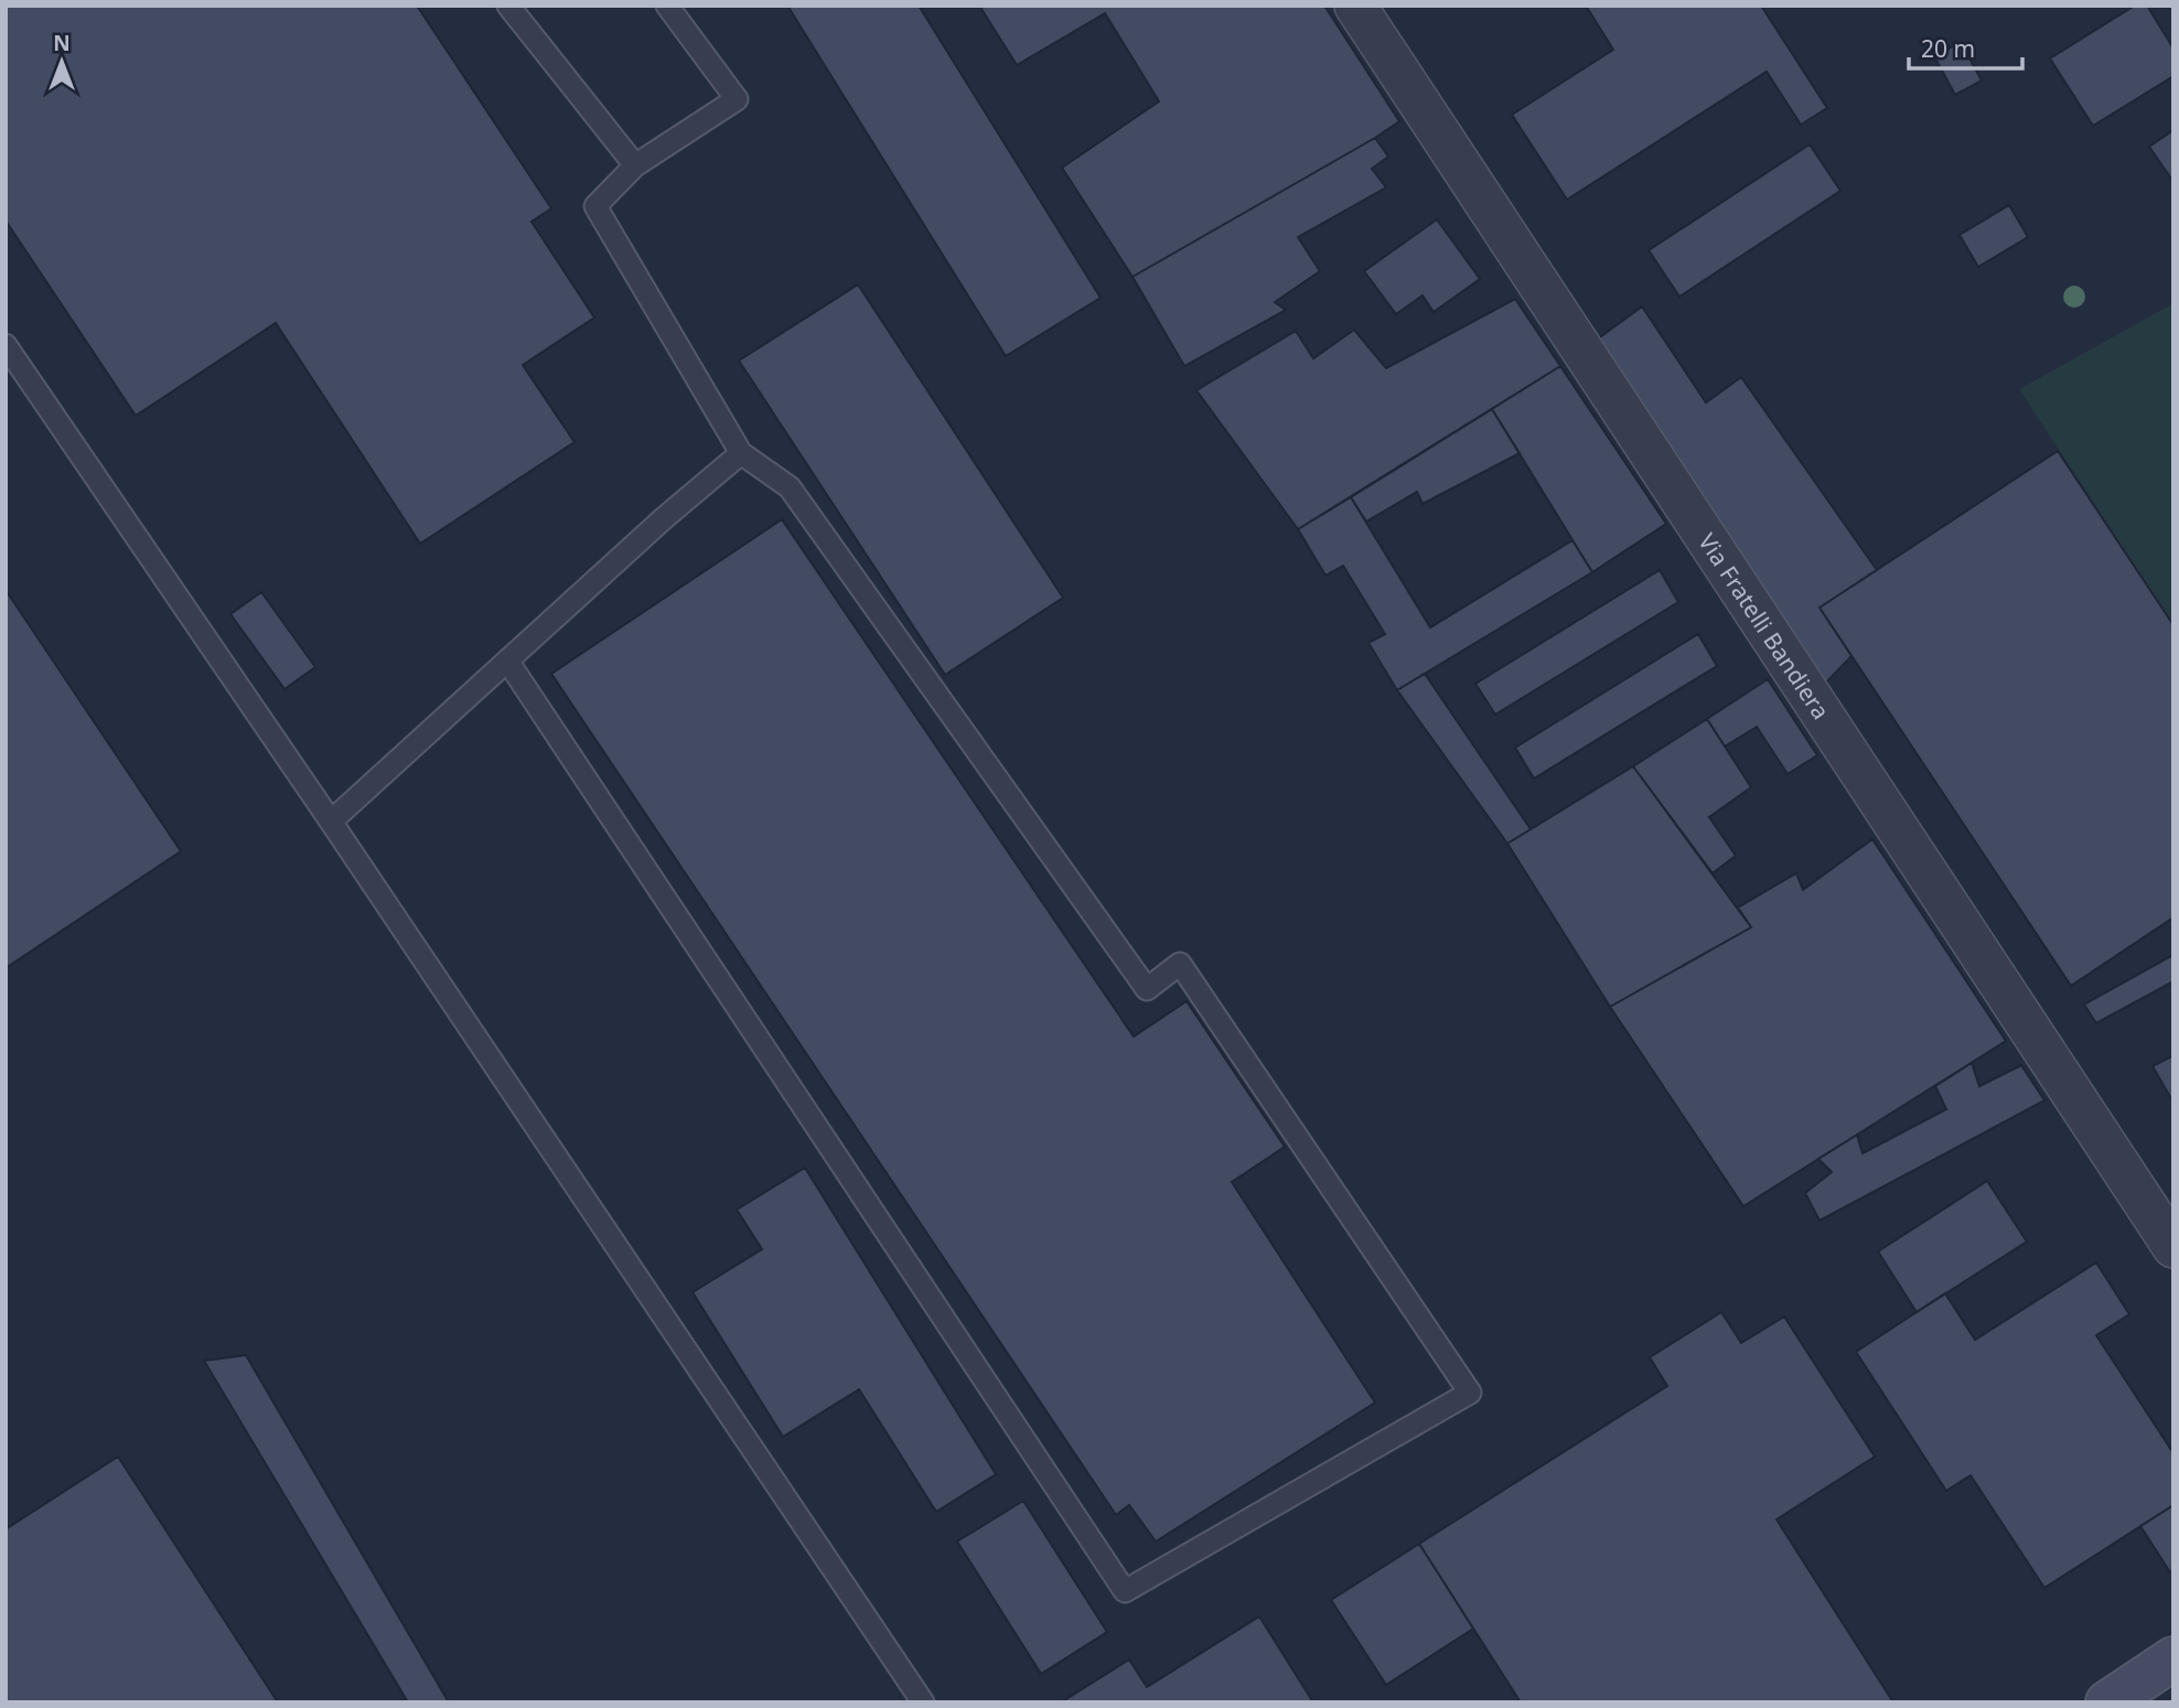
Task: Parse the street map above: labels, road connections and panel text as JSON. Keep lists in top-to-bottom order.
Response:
{
  "streets": {
    "street": ["Via Fratelli Bandiera"]
  },
  "scale_bar": "20 m",
  "north": "top"
}
